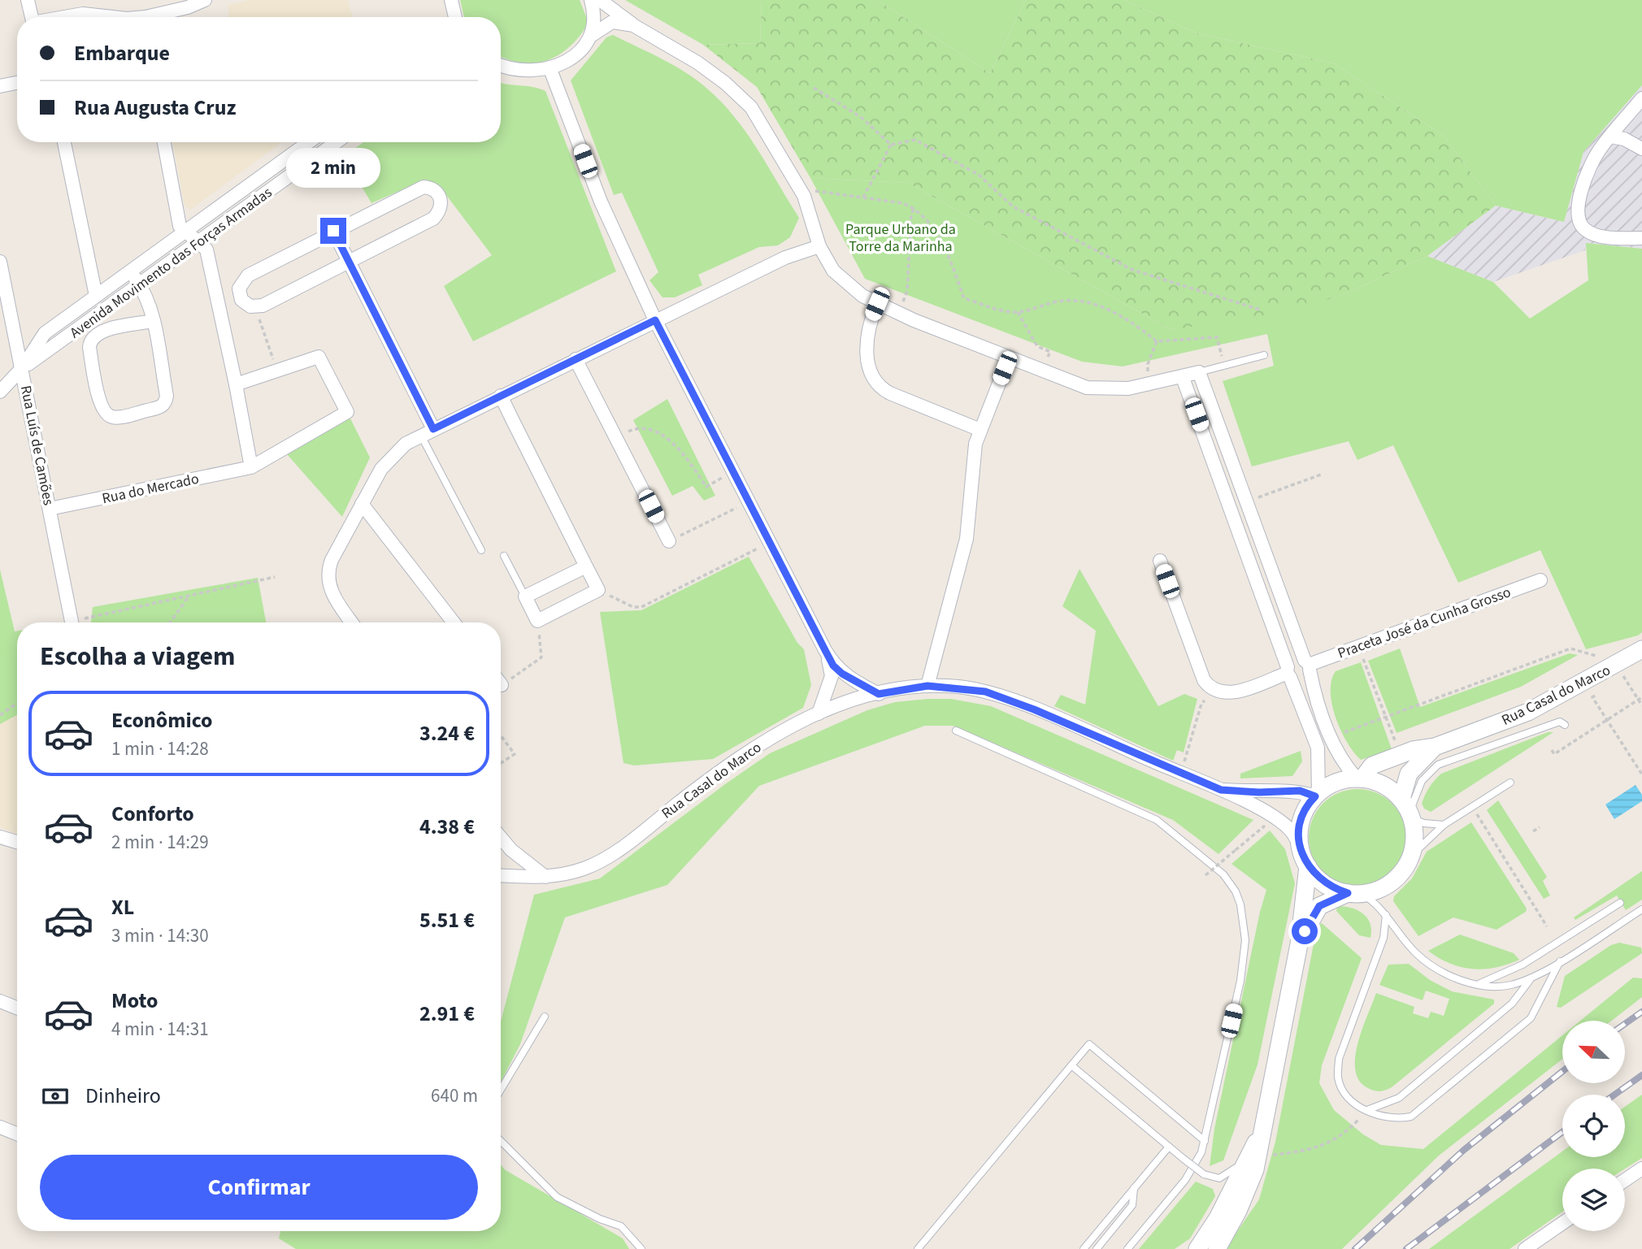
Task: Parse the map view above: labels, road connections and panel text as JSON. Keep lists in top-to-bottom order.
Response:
{
  "streets": {
    "main road": ["Rua Casal do Marco"],
    "street": [
      "Avenida Movimento das Forças Armadas",
      "Rua Luís de Camões",
      "Rua do Mercado",
      "Praceta José da Cunha Grosso"
    ]
  },
  "crossings": [
    ["Avenida Movimento das Forças Armadas", "Rua Luís de Camões"],
    ["Rua Luís de Camões", "Rua do Mercado"]
  ],
  "parks": ["Parque Urbano da Torre da Marinha"],
  "north": "top left",
  "page": {
    "banner": ["Embarque", "Rua Augusta Cruz"],
    "bubble": "2 min",
    "heading": "Escolha a viagem",
    "list": [
      {
        "name": "Econômico",
        "note": "1 min · 14:28",
        "value": "3.24 €"
      },
      {
        "name": "Conforto",
        "note": "2 min · 14:29",
        "value": "4.38 €"
      },
      {
        "name": "XL",
        "note": "3 min · 14:30",
        "value": "5.51 €"
      },
      {
        "name": "Moto",
        "note": "4 min · 14:31",
        "value": "2.91 €"
      }
    ],
    "pay": ["Dinheiro", "640 m"],
    "buttons": "Confirmar"
  }
}
